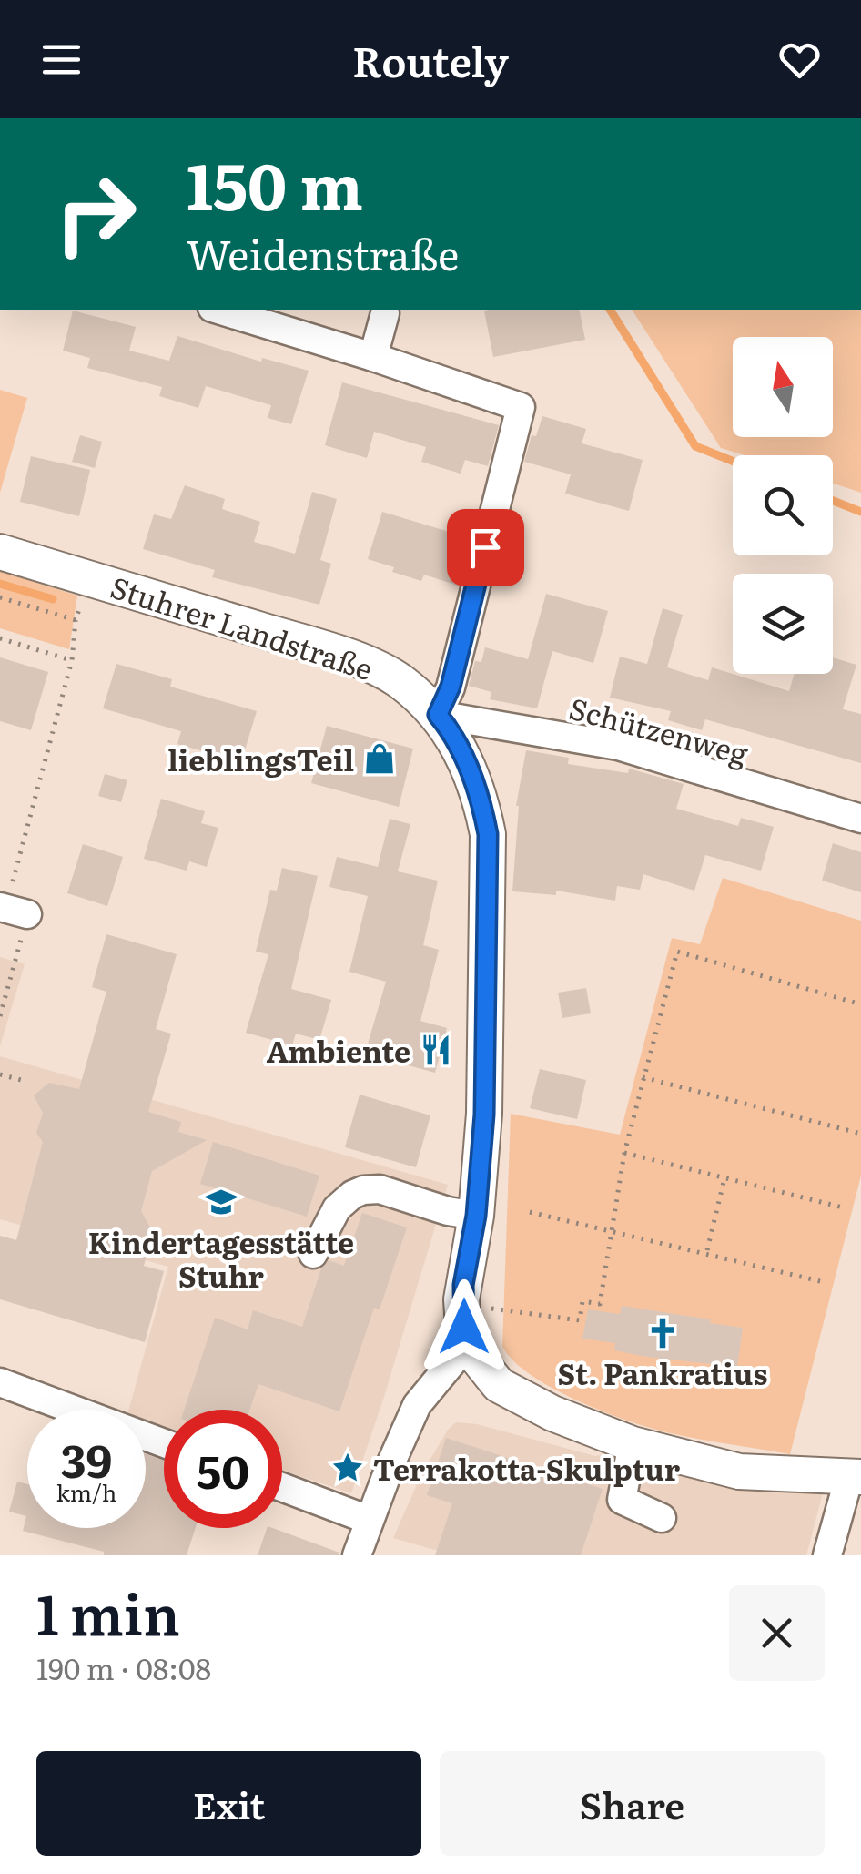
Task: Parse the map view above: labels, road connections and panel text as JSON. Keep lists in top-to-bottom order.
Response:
{
  "streets": {
    "main road": ["Stuhrer Landstraße"],
    "street": ["Schützenweg"]
  },
  "crossings": [
    ["Stuhrer Landstraße", "Schützenweg"]
  ],
  "places": {
    "shop": ["lieblingsTeil"],
    "restaurant": ["Ambiente"],
    "school or university": ["Kindertagesstätte Stuhr"],
    "church": ["St. Pankratius"],
    "place": ["Terrakotta-Skulptur"]
  },
  "north": "top",
  "page": {
    "header": "Routely",
    "turn": ["150 m", "Weidenstraße"],
    "speed": "39 km/h",
    "limit": "50",
    "heading": ["1 min", "190 m · 08:08"],
    "buttons": ["Exit", "Share"]
  }
}
